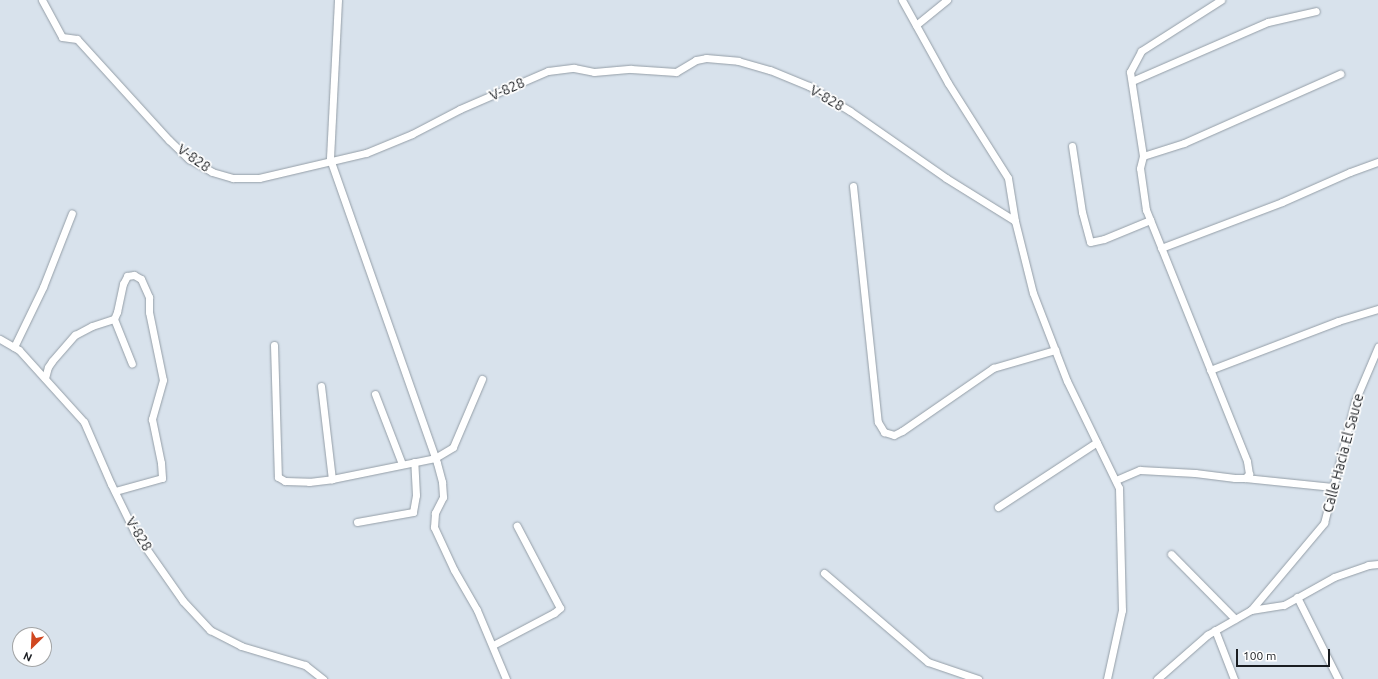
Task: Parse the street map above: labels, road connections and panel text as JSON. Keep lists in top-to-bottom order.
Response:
{
  "streets": {
    "street": ["V-828", "Calle Hacia El Sauce"]
  },
  "scale_bar": "100 m",
  "north": "bottom left"
}
